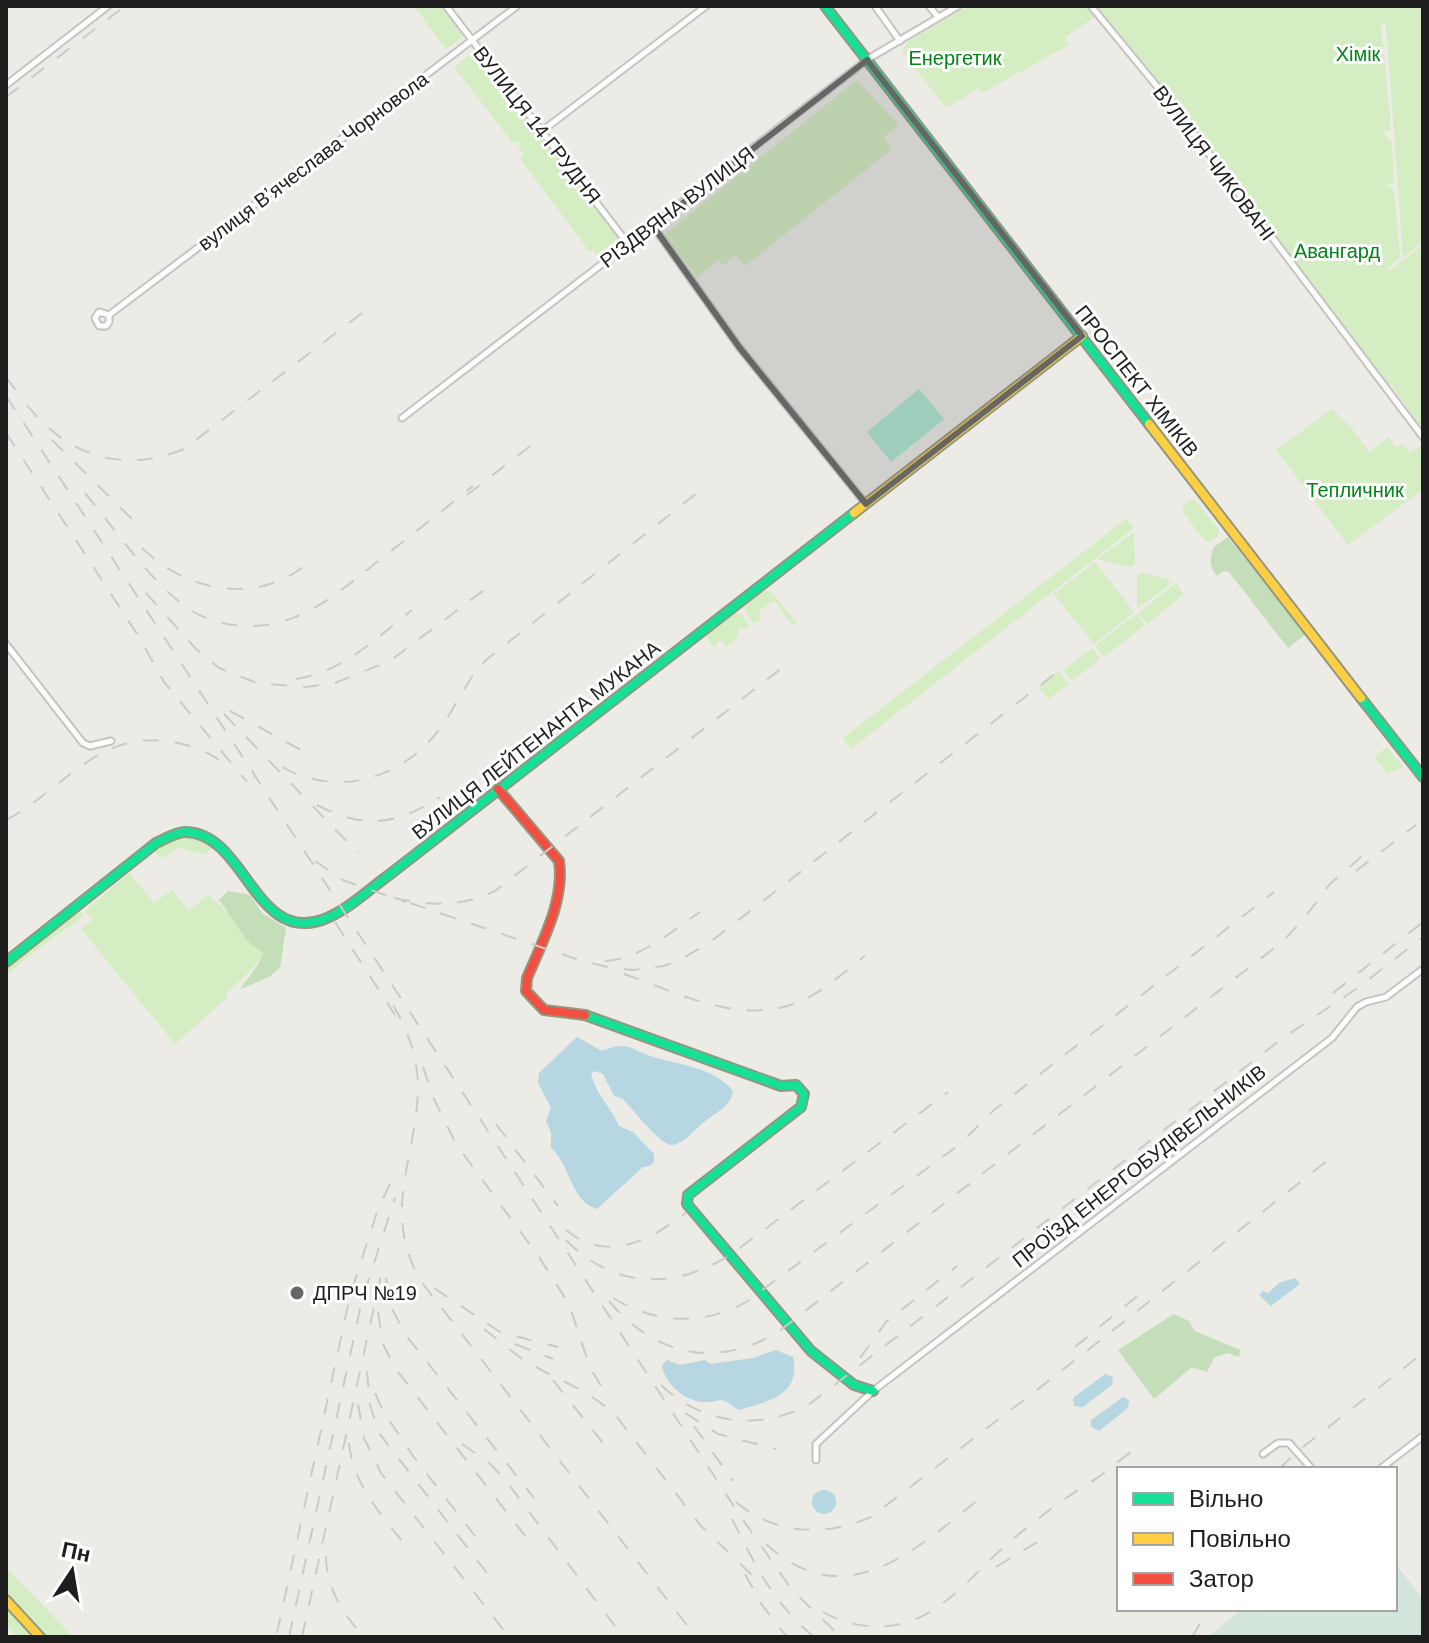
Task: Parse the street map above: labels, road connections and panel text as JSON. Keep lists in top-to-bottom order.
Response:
{
  "streets": {
    "main road": ["ПРОСПЕКТ ХІМІКІВ", "ВУЛИЦЯ ЛЕЙТЕНАНТА МУКАНА"],
    "street": [
      "ВУЛИЦЯ 14 ГРУДНЯ",
      "вулиця Вʼячеслава Чорновола",
      "ВУЛИЦЯ ЧИКОВАНІ",
      "РІЗДВЯНА ВУЛИЦЯ",
      "ПРОЇЗД ЕНЕРГОБУДІВЕЛЬНИКІВ"
    ]
  },
  "crossings": [
    ["ВУЛИЦЯ 14 ГРУДНЯ", "вулиця Вʼячеслава Чорновола"],
    ["ВУЛИЦЯ 14 ГРУДНЯ", "РІЗДВЯНА ВУЛИЦЯ"],
    ["РІЗДВЯНА ВУЛИЦЯ", "ПРОСПЕКТ ХІМІКІВ"],
    ["ПРОСПЕКТ ХІМІКІВ", "ВУЛИЦЯ ЛЕЙТЕНАНТА МУКАНА"]
  ],
  "parks": [
    "Хімік",
    "Енергетик",
    "Авангард",
    "Тепличник"
  ],
  "places": ["ДПРЧ №19"],
  "legend": ["Вільно", "Повільно", "Затор"],
  "north": "top"
}
